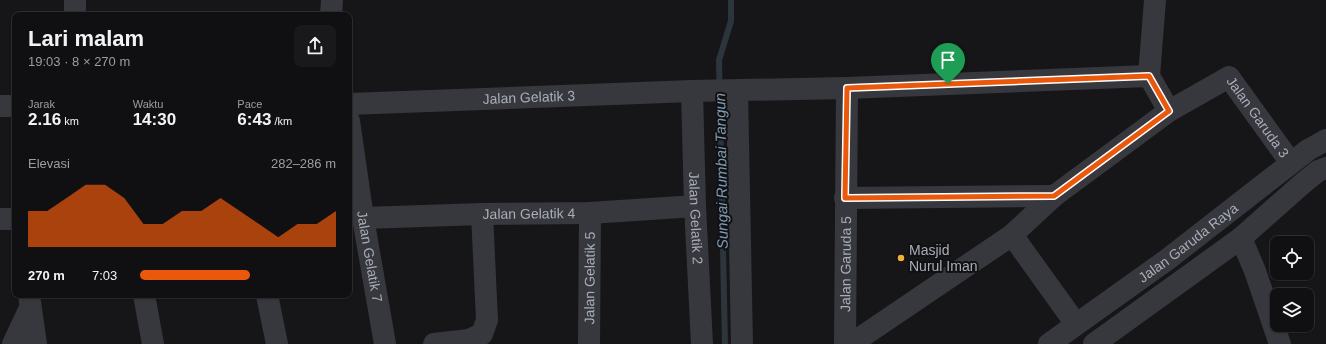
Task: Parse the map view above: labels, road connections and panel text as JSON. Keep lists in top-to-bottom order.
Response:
{
  "streets": {
    "street": [
      "Jalan Gelatik 3",
      "Jalan Garuda 3",
      "Jalan Gelatik 4",
      "Jalan Gelatik 2",
      "Jalan Garuda Raya",
      "Jalan Gelatik 7",
      "Jalan Garuda 5",
      "Jalan Gelatik 5"
    ]
  },
  "crossings": [
    ["Jalan Gelatik 3", "Jalan Gelatik 2"],
    ["Jalan Gelatik 3", "Jalan Garuda 5"],
    ["Jalan Garuda 3", "Jalan Garuda Raya"],
    ["Jalan Gelatik 4", "Jalan Gelatik 2"],
    ["Jalan Gelatik 4", "Jalan Gelatik 7"],
    ["Jalan Gelatik 4", "Jalan Gelatik 5"]
  ],
  "water": ["Sungai Rumbai Tangun"],
  "places": ["Masjid Nurul Iman"],
  "page": {
    "heading": ["Lari malam", "19:03 · 8 × 270 m"],
    "stats": [
      ["Jarak", "2.16 km"],
      ["Waktu", "14:30"],
      ["Pace", "6:43 /km"]
    ],
    "chart": ["Elevasi", "282–286 m"],
    "list": [
      {
        "name": "270 m",
        "note": "7:03"
      }
    ]
  }
}
